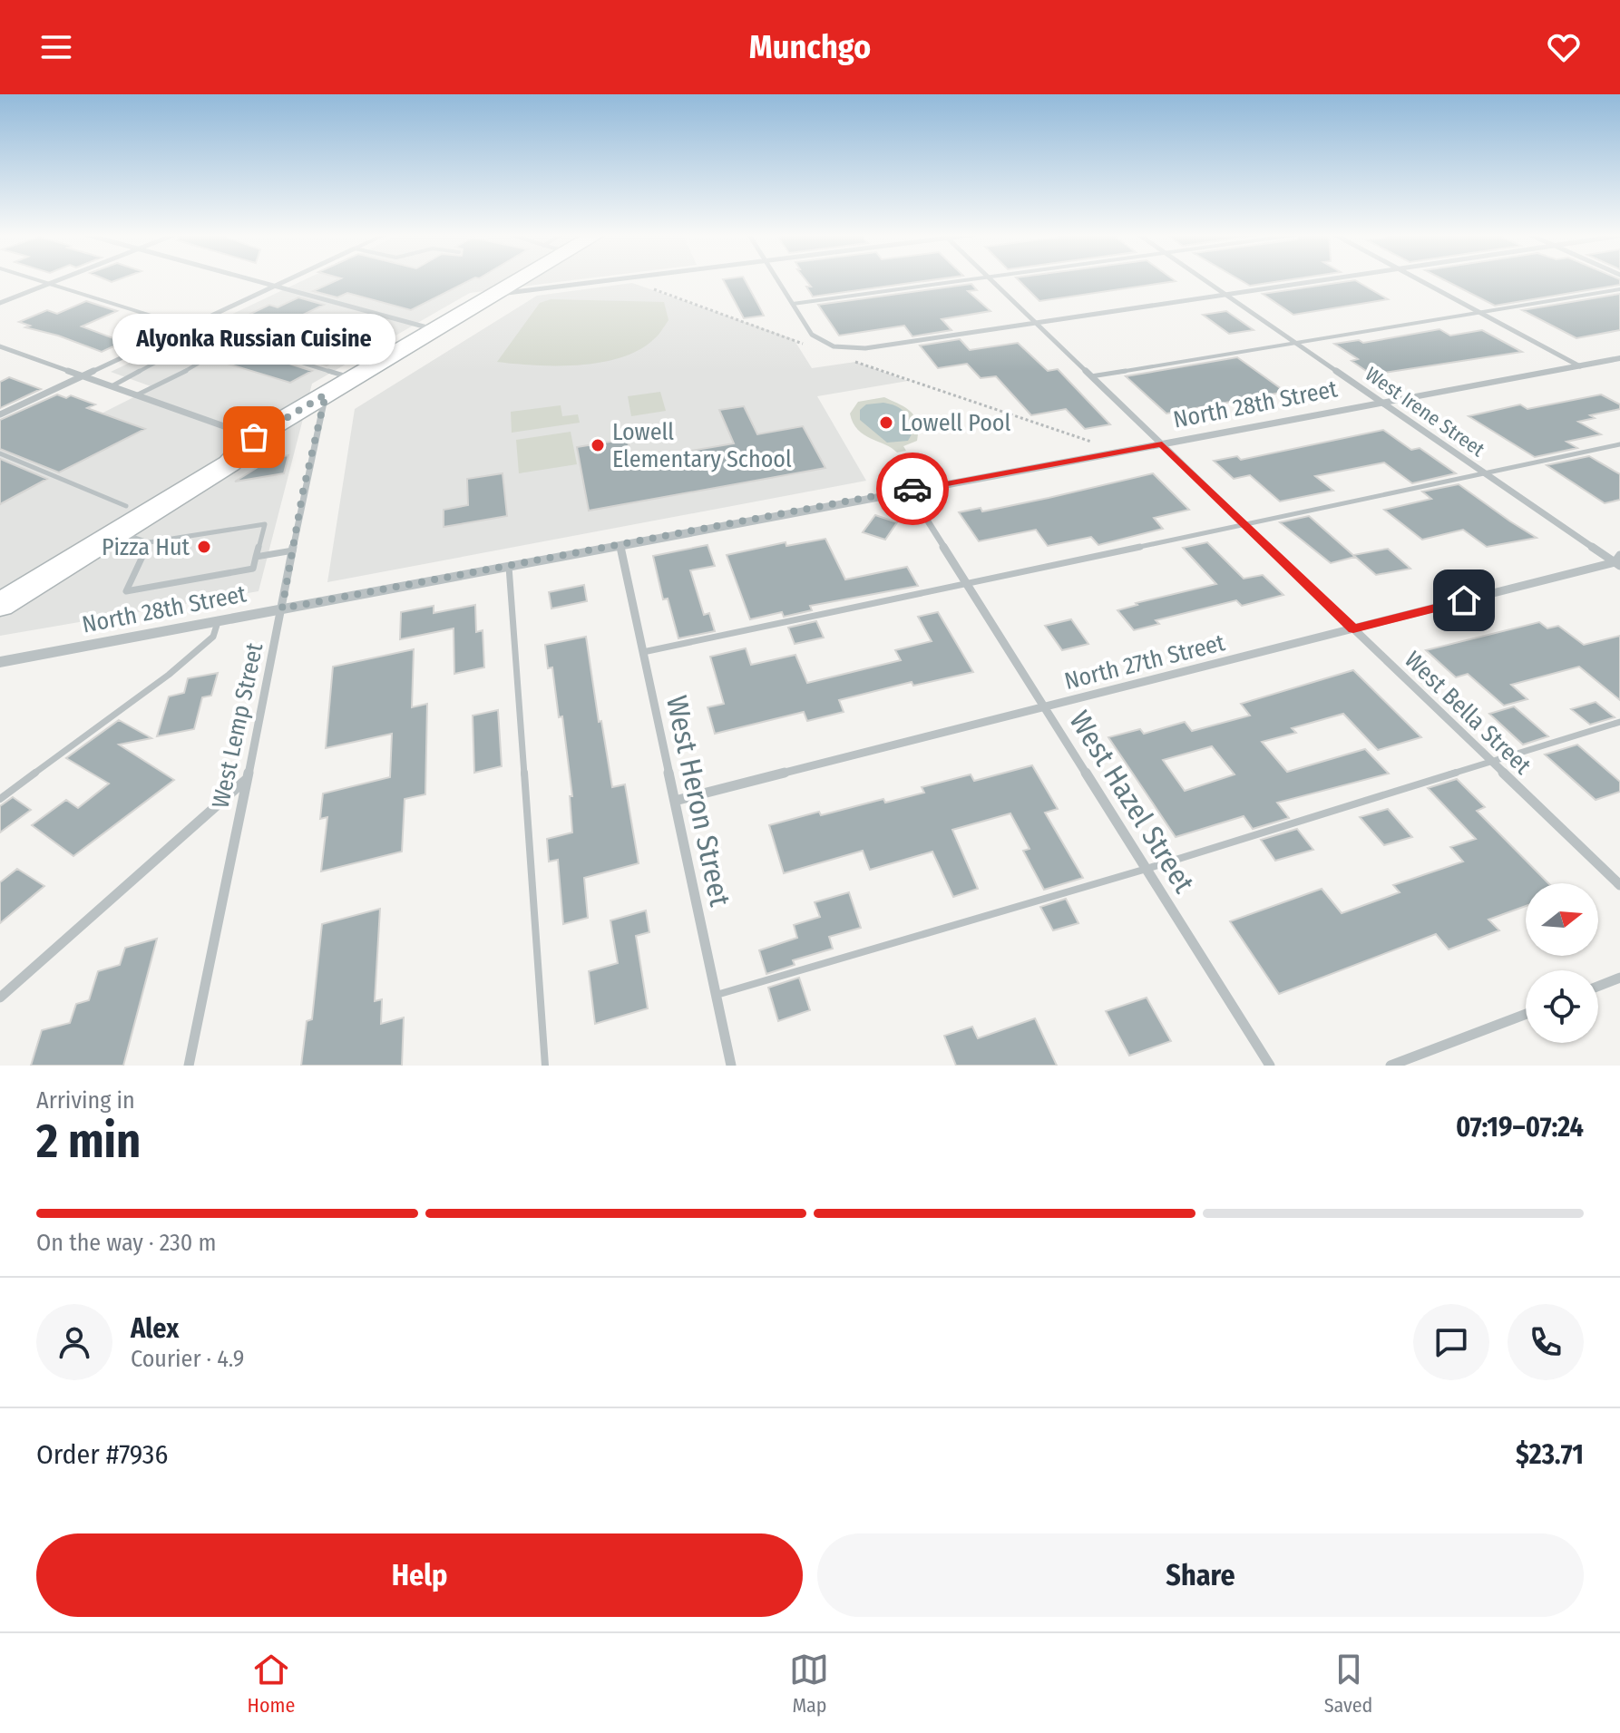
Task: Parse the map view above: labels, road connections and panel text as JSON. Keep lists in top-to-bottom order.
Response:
{
  "streets": {
    "street": [
      "North 28th Street",
      "West Irene Street",
      "North 27th Street",
      "West Bella Street",
      "West Lemp Street",
      "West Heron Street",
      "West Hazel Street"
    ]
  },
  "crossings": [
    ["North 28th Street", "West Irene Street"],
    ["North 28th Street", "West Bella Street"],
    ["North 28th Street", "West Lemp Street"],
    ["North 28th Street", "West Heron Street"],
    ["North 28th Street", "West Hazel Street"],
    ["West Irene Street", "North 27th Street"],
    ["North 27th Street", "West Bella Street"],
    ["North 27th Street", "West Heron Street"],
    ["North 27th Street", "West Hazel Street"]
  ],
  "places": [
    "Lowell Pool",
    "Alyonka Russian Cuisine",
    "Lowell Elementary School",
    "Pizza Hut"
  ],
  "north": "right",
  "page": {
    "header": "Munchgo",
    "bubble": "Alyonka Russian Cuisine",
    "heading": ["2 min", "Arriving in", "07:19–07:24"],
    "panel": [
      "Alex",
      "Courier · 4.9",
      "Order #7936",
      "$23.71"
    ],
    "bar": "On the way · 230 m",
    "buttons": ["Help", "Share"],
    "tabs": ["Home", "Map", "Saved"]
  }
}
